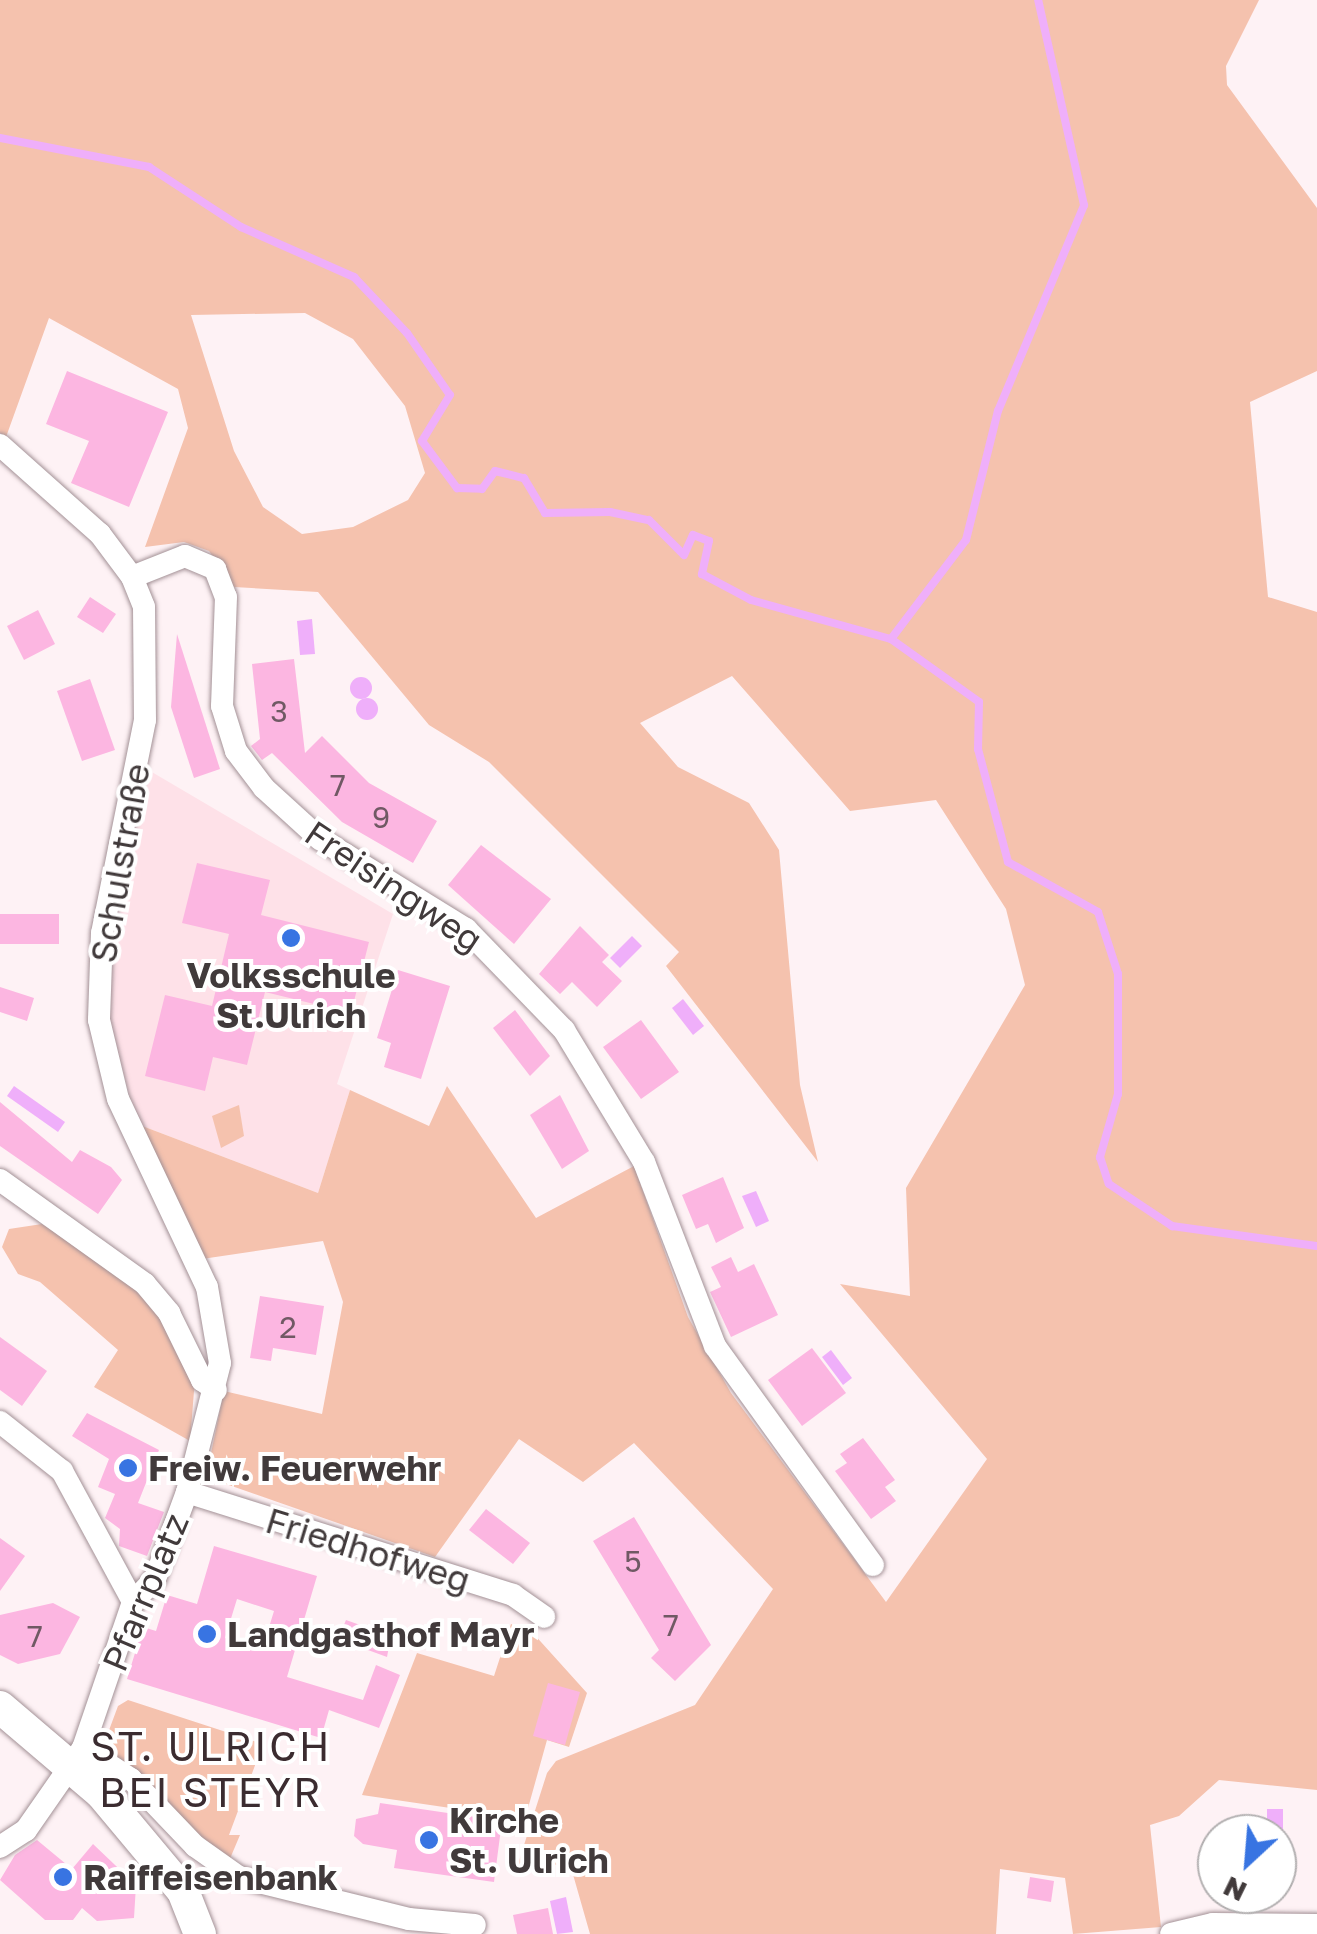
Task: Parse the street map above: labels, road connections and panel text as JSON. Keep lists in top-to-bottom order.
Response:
{
  "streets": {
    "street": [
      "Schulstraße",
      "Freisingweg",
      "Friedhofweg",
      "Pfarrplatz"
    ]
  },
  "crossings": [
    ["Schulstraße", "Freisingweg"],
    ["Schulstraße", "Friedhofweg"],
    ["Schulstraße", "Pfarrplatz"],
    ["Friedhofweg", "Pfarrplatz"]
  ],
  "districts": ["ST. ULRICH BEI STEYR"],
  "places": [
    "Volksschule St.Ulrich",
    "Freiw. Feuerwehr",
    "Landgasthof Mayr",
    "Kirche St. Ulrich",
    "Raiffeisenbank"
  ],
  "house_numbers": [
    "3",
    "7",
    "9",
    "2",
    "5",
    "7",
    "7"
  ],
  "north": "bottom left"
}
